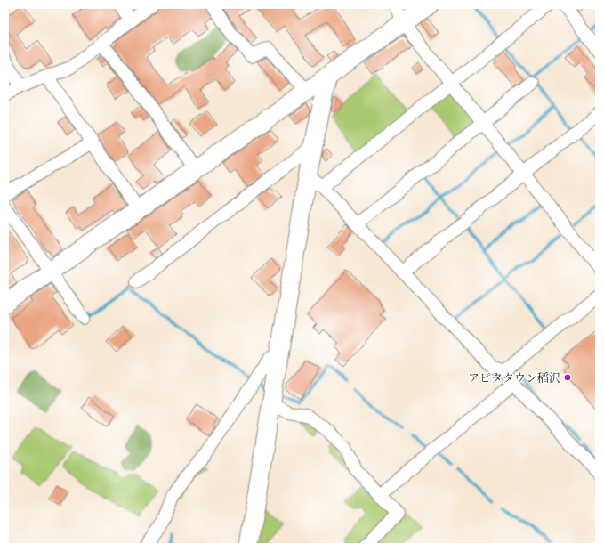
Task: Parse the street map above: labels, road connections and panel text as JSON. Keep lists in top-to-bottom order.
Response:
{
  "places": ["アピタタウン稲沢"]
}
